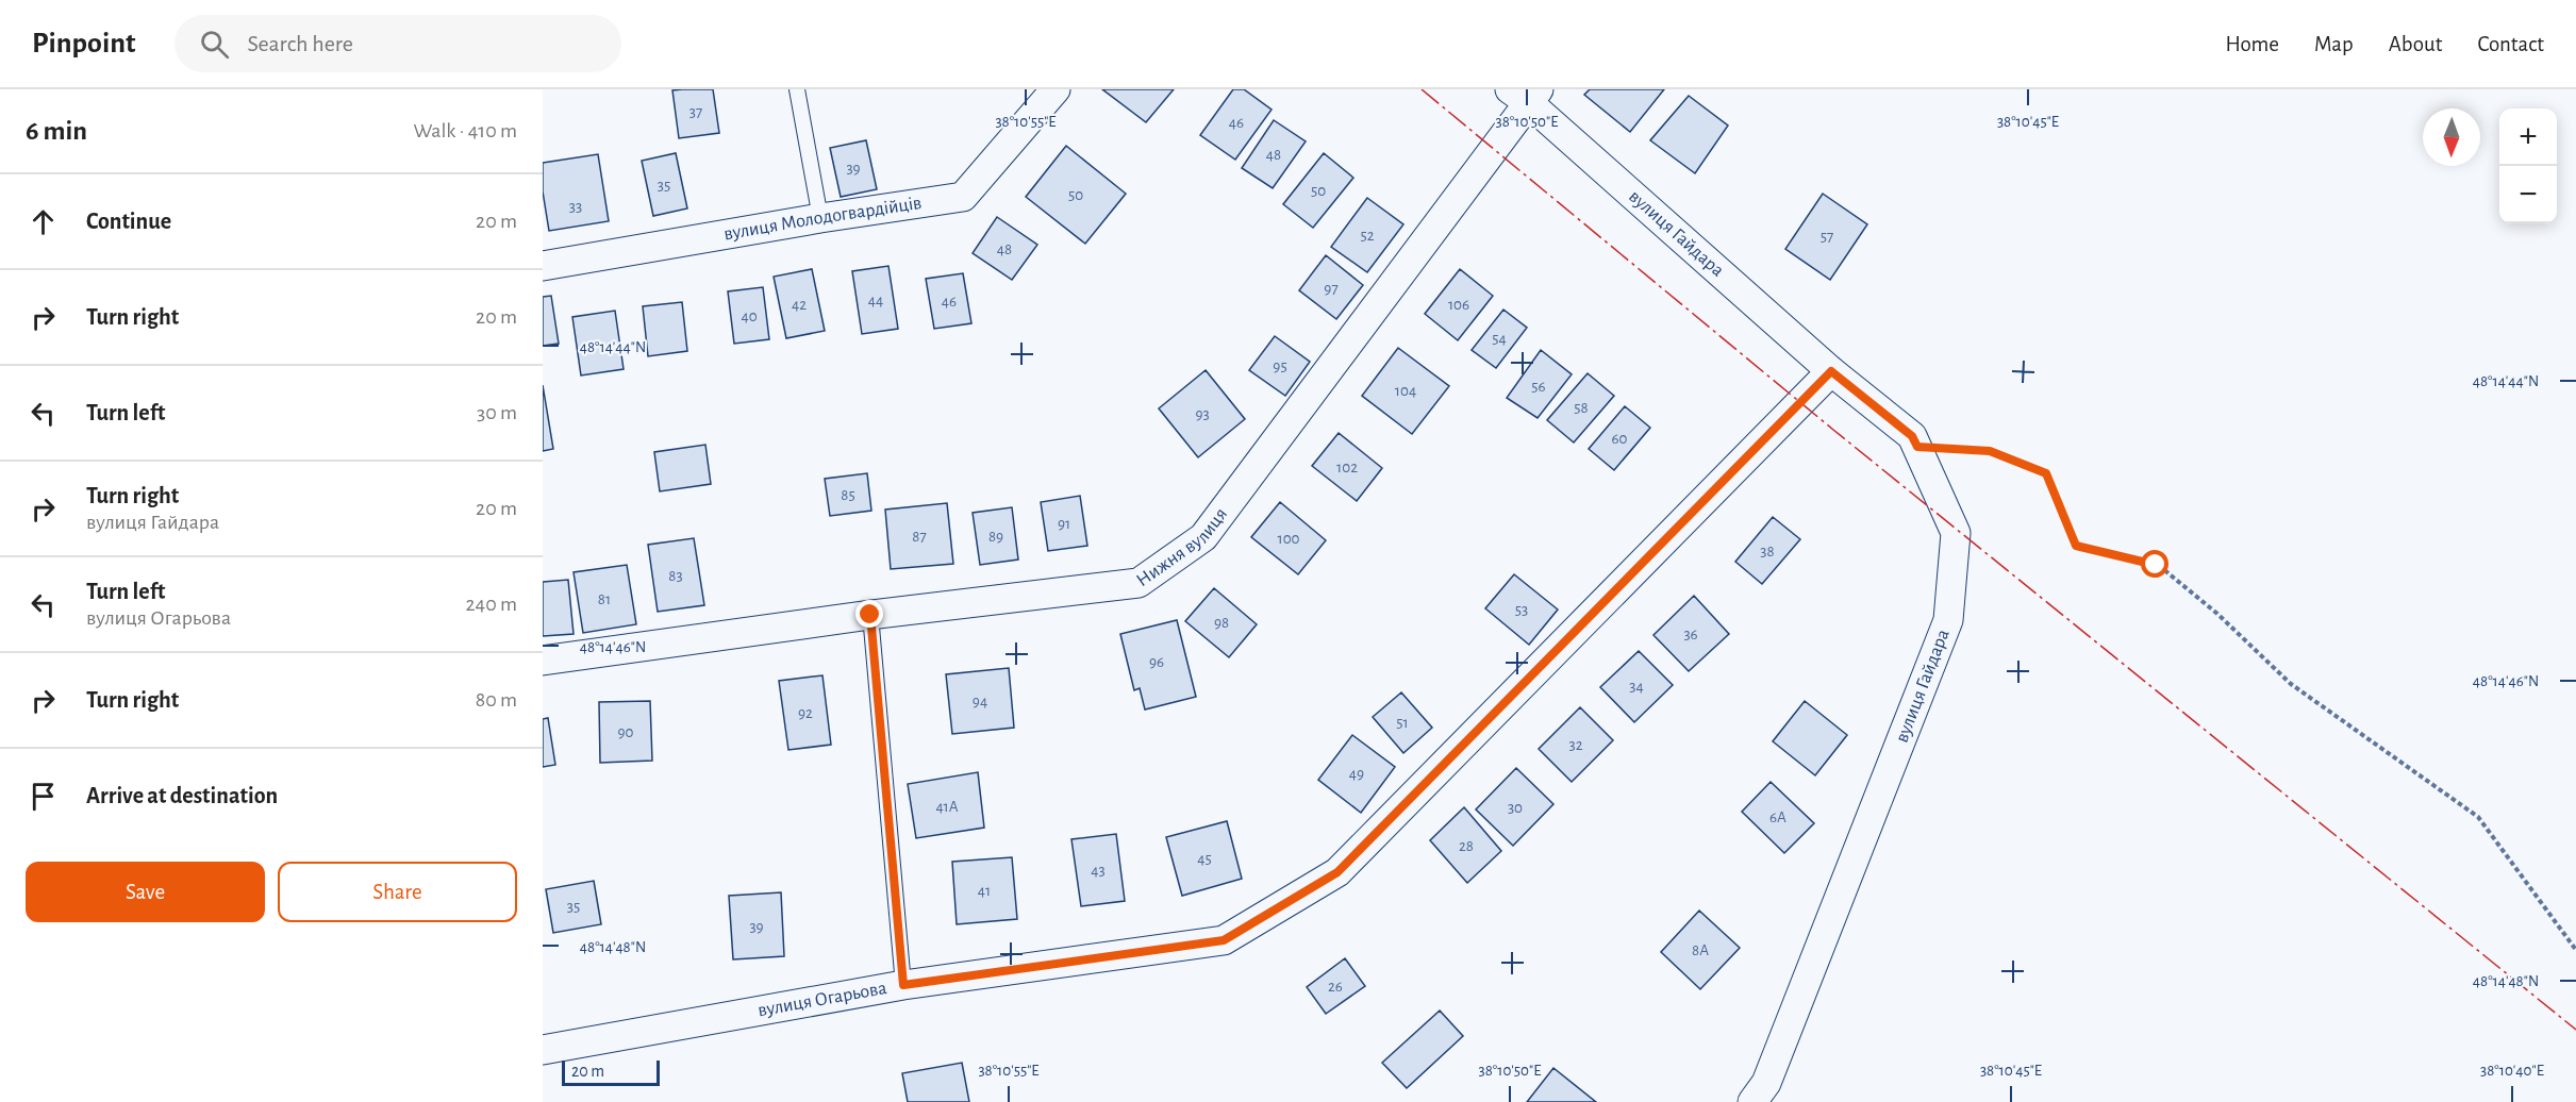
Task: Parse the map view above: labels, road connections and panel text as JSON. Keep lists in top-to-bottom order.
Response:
{
  "streets": {
    "street": [
      "вулиця Молодогвардійців",
      "вулиця Гайдара",
      "Нижня вулиця",
      "вулиця Огарьова"
    ]
  },
  "crossings": [
    ["вулиця Гайдара", "Нижня вулиця"],
    ["вулиця Гайдара", "вулиця Огарьова"]
  ],
  "house_numbers": [
    "37",
    "46",
    "48",
    "39",
    "35",
    "50",
    "50",
    "33",
    "52",
    "57",
    "48",
    "97",
    "44",
    "46",
    "42",
    "106",
    "40",
    "54",
    "95",
    "56",
    "104",
    "58",
    "93",
    "60",
    "102",
    "85",
    "91",
    "87",
    "89",
    "100",
    "38",
    "83",
    "81",
    "53",
    "98",
    "36",
    "96",
    "34",
    "94",
    "92",
    "51",
    "90",
    "32",
    "49",
    "41А",
    "30",
    "6А",
    "28",
    "45",
    "43",
    "41",
    "35",
    "39",
    "8А",
    "26"
  ],
  "scale_bar": "20 m",
  "north": "bottom",
  "page": {
    "header": "Pinpoint",
    "search": "Search here",
    "nav": [
      "Home",
      "Map",
      "About",
      "Contact"
    ],
    "heading": ["6 min", "Walk · 410 m"],
    "map_buttons": ["+", "−"],
    "list": [
      ["Continue", "20 m"],
      ["Turn right", "20 m"],
      ["Turn left", "30 m"],
      ["Turn right", "вулиця Гайдара", "20 m"],
      ["Turn left", "вулиця Огарьова", "240 m"],
      ["Turn right", "80 m"],
      "Arrive at destination"
    ],
    "buttons": ["Save", "Share"],
    "scale": "20 m"
  },
  "coordinates": [
    "38°10'55\"E",
    "38°10'50\"E",
    "38°10'45\"E",
    "48°14'44\"N",
    "48°14'46\"N",
    "48°14'48\"N",
    "38°10'40\"E"
  ]
}
